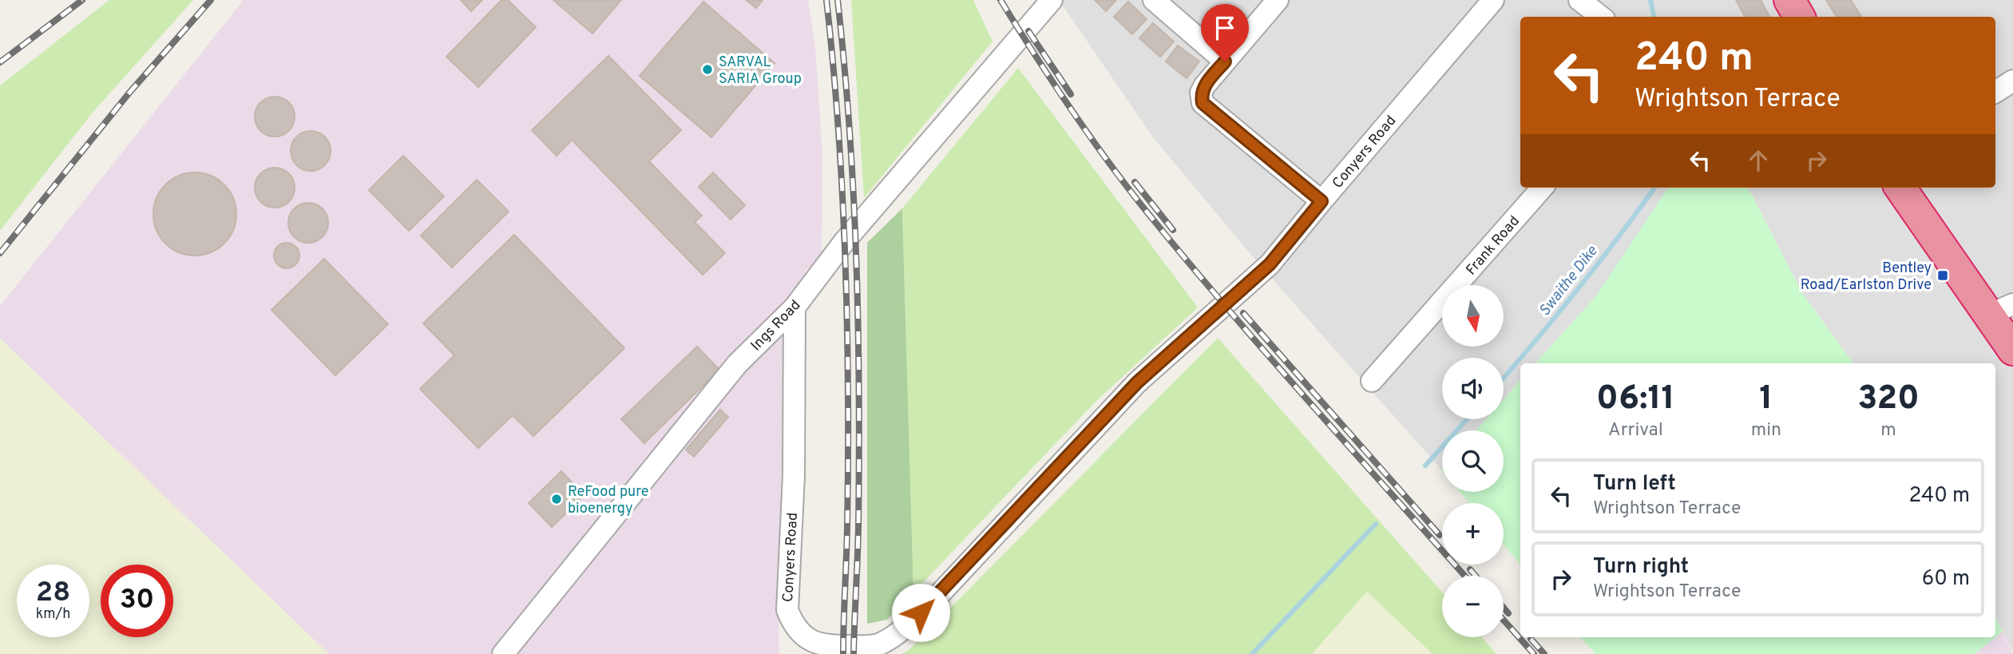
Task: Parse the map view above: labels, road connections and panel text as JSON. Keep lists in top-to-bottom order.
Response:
{
  "streets": {
    "street": ["Conyers Road", "Frank Road", "Ings Road"]
  },
  "crossings": [
    ["Conyers Road", "Ings Road"]
  ],
  "water": ["Swaithe Dike"],
  "places": {
    "other": ["SARVAL SARIA Group", "ReFood pure bioenergy"],
    "transit": ["Bentley Road/Earlston Drive"]
  },
  "north": "bottom",
  "page": {
    "turn": ["240 m", "Wrightson Terrace"],
    "map_buttons": ["+", "−"],
    "eta": [
      "06:11",
      "Arrival",
      "1",
      "min",
      "320",
      "m"
    ],
    "list": [
      {
        "name": "Turn left",
        "note": "Wrightson Terrace",
        "value": "240 m"
      },
      {
        "name": "Turn right",
        "note": "Wrightson Terrace",
        "value": "60 m"
      }
    ],
    "speed": "28 km/h",
    "limit": "30"
  }
}
